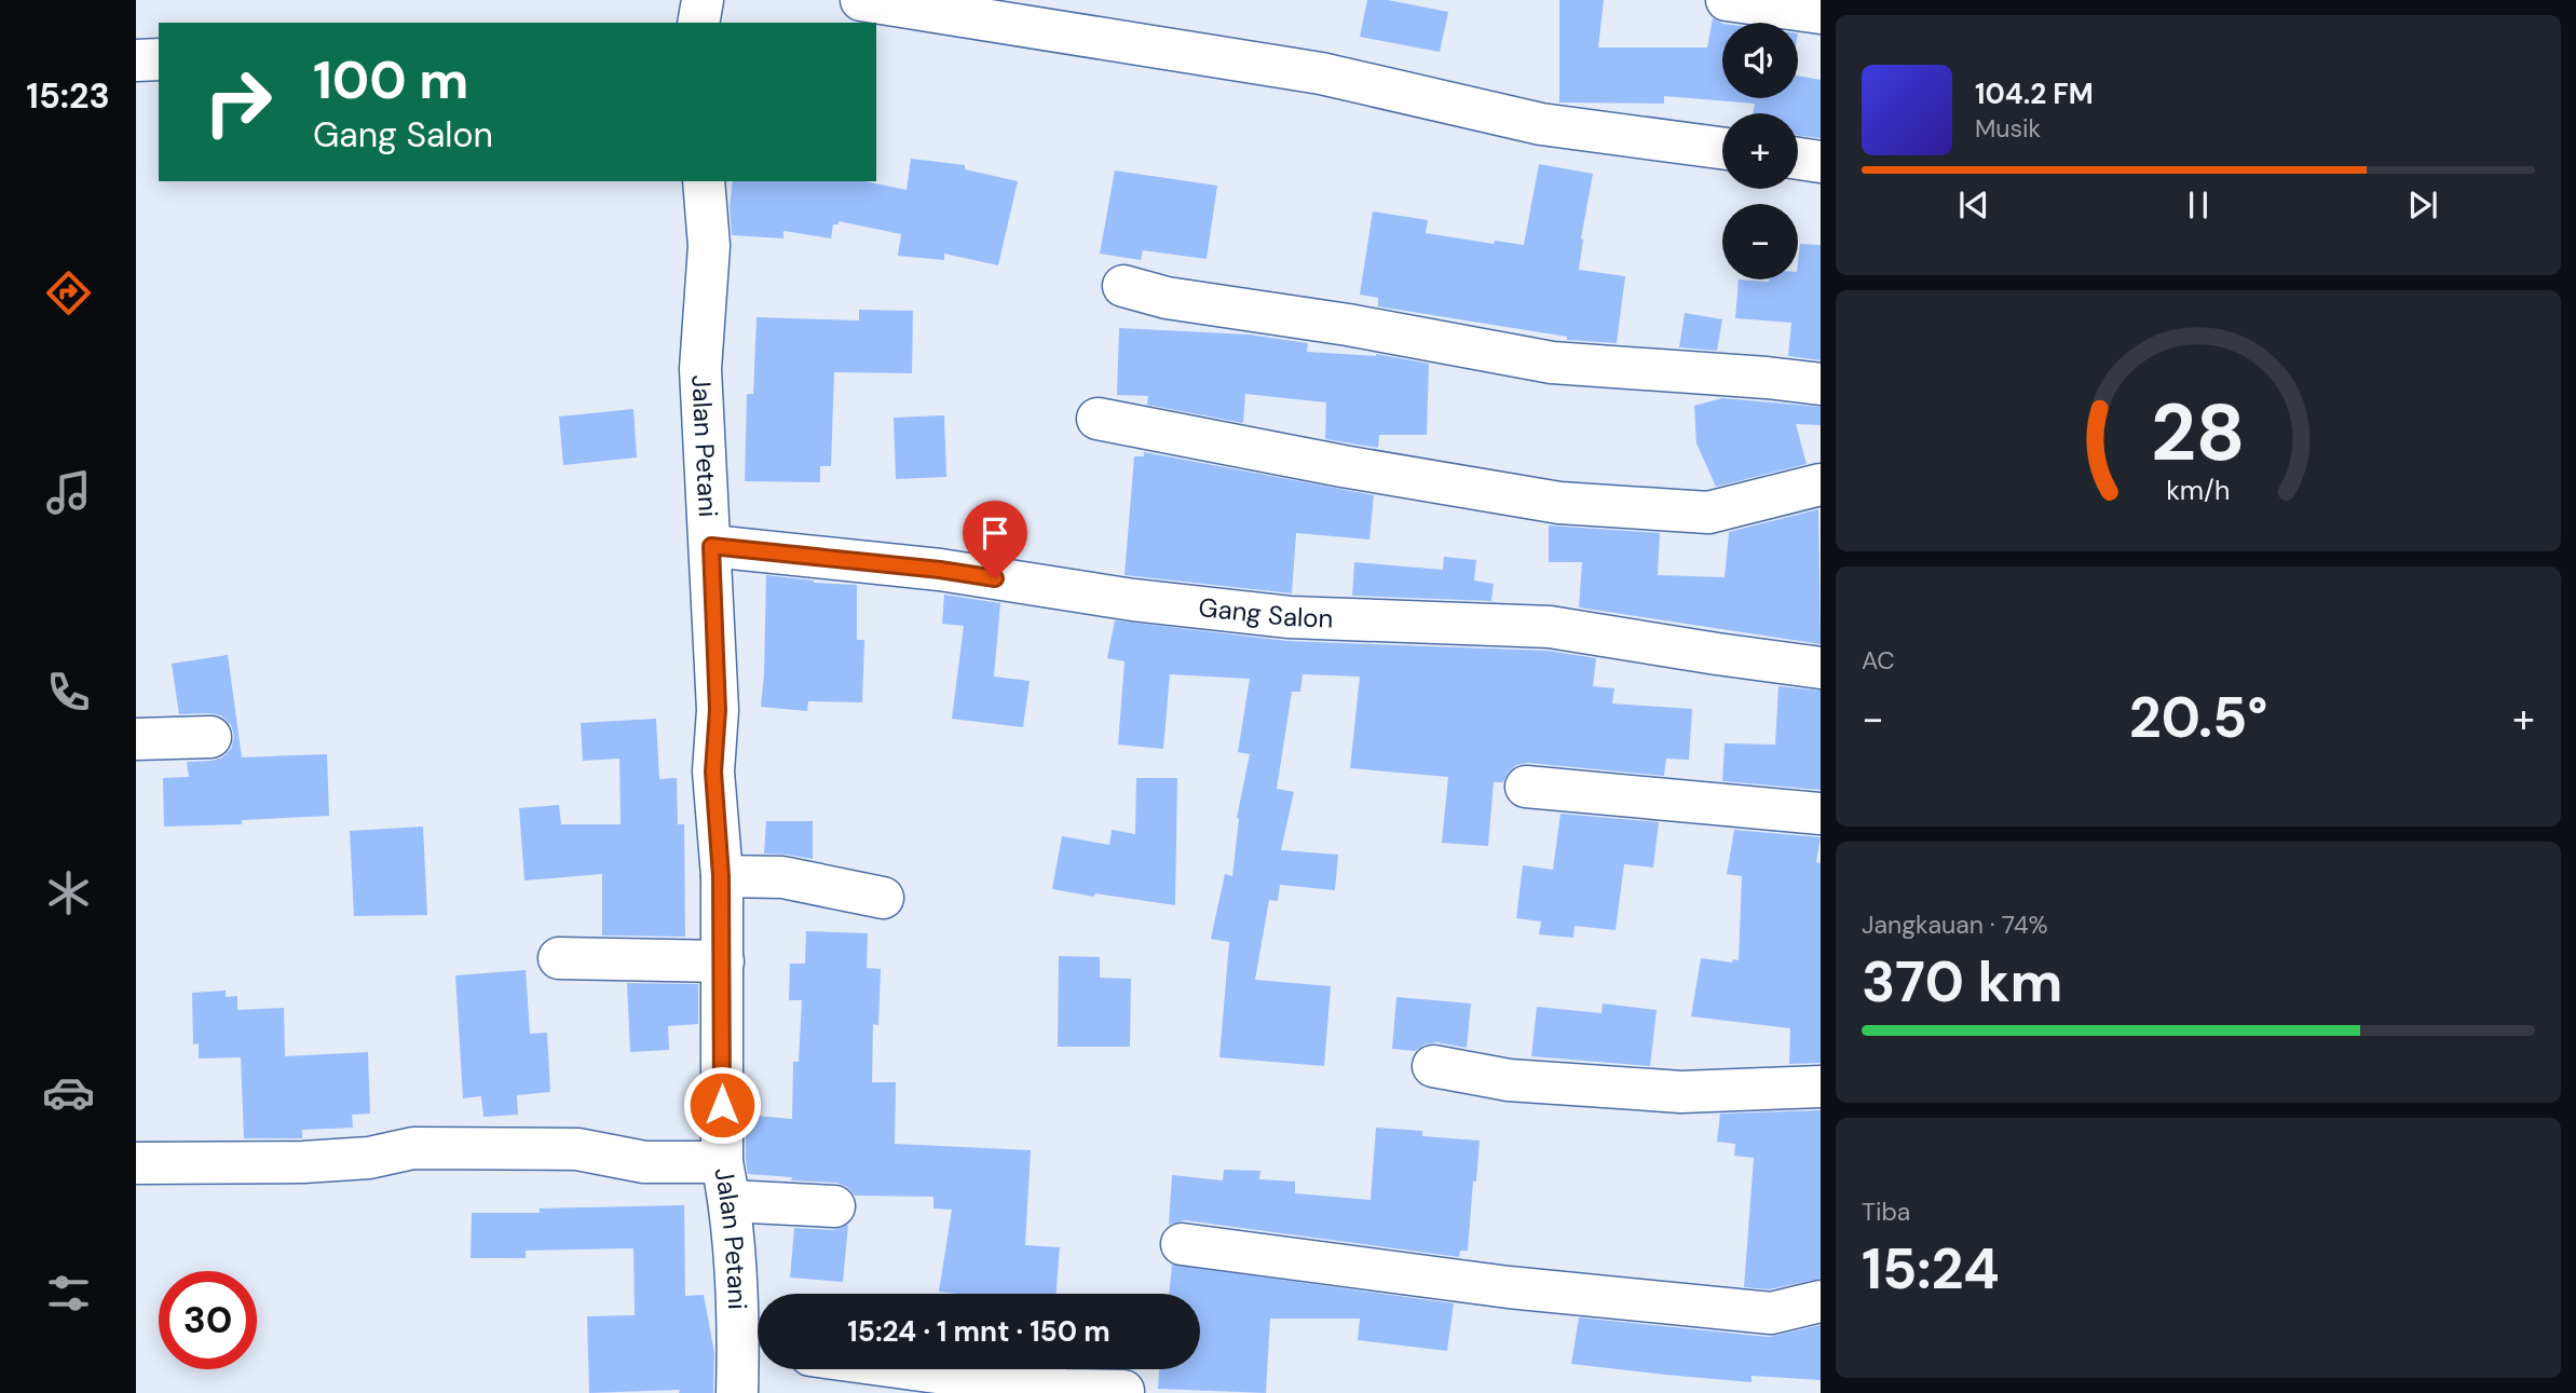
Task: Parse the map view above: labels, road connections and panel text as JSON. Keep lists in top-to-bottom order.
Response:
{
  "streets": {
    "street": ["Jalan Petani", "Gang Salon"]
  },
  "crossings": [
    ["Jalan Petani", "Gang Salon"]
  ],
  "page": {
    "tabs": "15:23",
    "map_buttons": ["+", "−"],
    "turn": ["100 m", "Gang Salon"],
    "song": ["104.2 FM", "Musik"],
    "tile": [
      "AC",
      ["Jangkauan · 74%", "370 km"],
      ["Tiba", "15:24"]
    ],
    "heat": ["−", "20.5°", "+"],
    "limit": "30",
    "trip": "15:24 · 1 mnt · 150 m",
    "gauge": ["28", "km/h"]
  }
}
